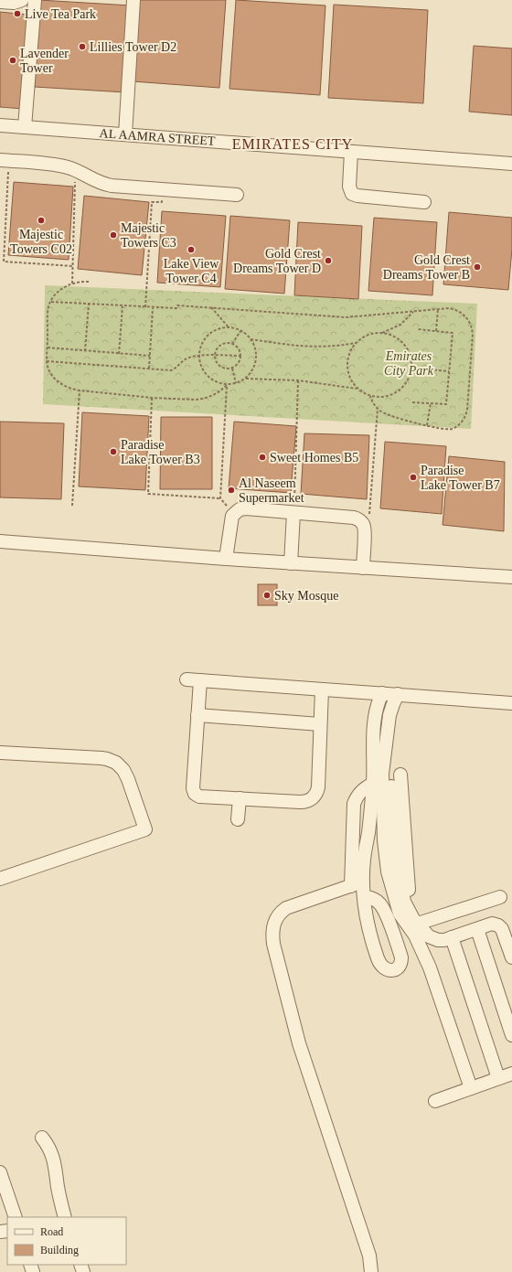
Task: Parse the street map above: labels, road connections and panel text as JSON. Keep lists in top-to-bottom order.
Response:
{
  "streets": {
    "street": ["AL AAMRA STREET"]
  },
  "districts": ["EMIRATES CITY"],
  "parks": ["Emirates City Park"],
  "places": [
    "Live Tea Park",
    "Lillies Tower D2",
    "Lavender Tower",
    "Majestic Towers C02",
    "Majestic Towers C3",
    "Lake View Tower C4",
    "Gold Crest Dreams Tower D",
    "Gold Crest Dreams Tower B",
    "Paradise Lake Tower B3",
    "Sweet Homes B5",
    "Paradise Lake Tower B7",
    "Al Naseem Supermarket",
    "Sky Mosque"
  ],
  "legend": ["Road", "Building"]
}
